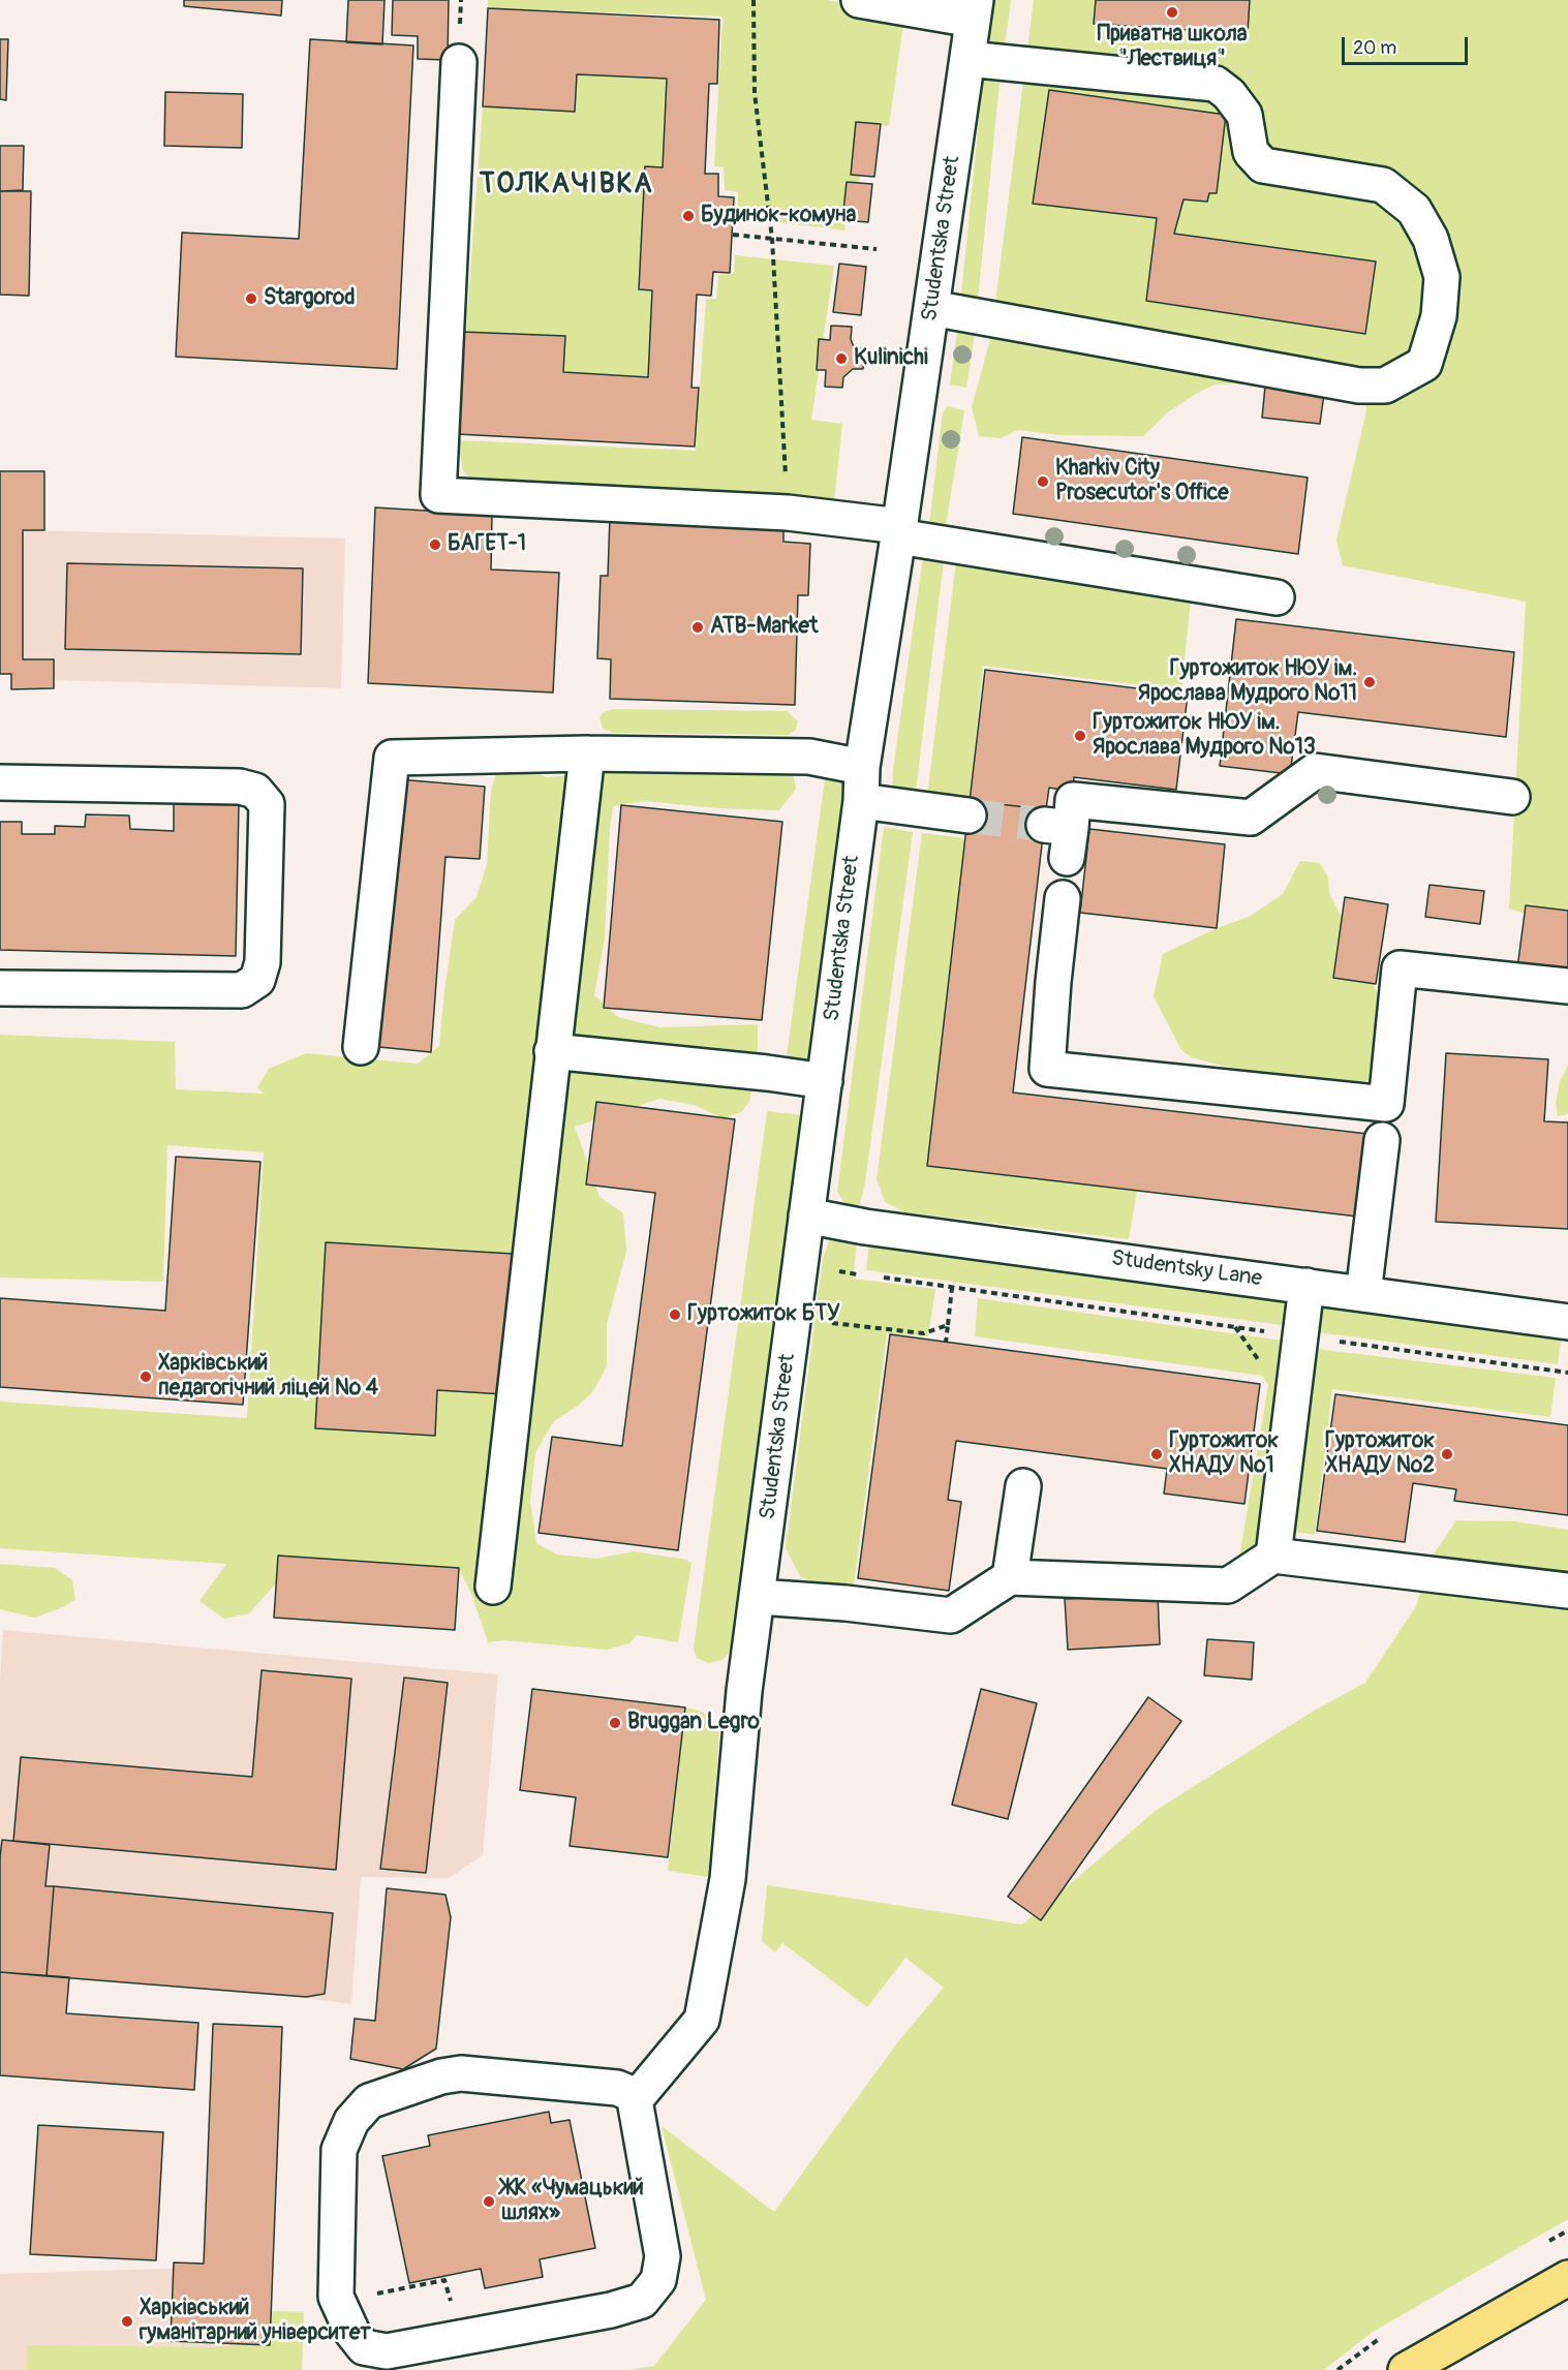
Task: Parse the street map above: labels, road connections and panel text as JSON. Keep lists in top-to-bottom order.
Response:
{
  "streets": {
    "street": ["Studentska Street", "Studentsky Lane"]
  },
  "crossings": [
    ["Studentska Street", "Studentsky Lane"]
  ],
  "districts": ["ТОЛКАЧІВКА"],
  "places": [
    "Приватна школа \"Лествиця\"",
    "Будинок-комуна",
    "Stargorod",
    "Kulinichi",
    "Kharkiv City Prosecutor's Office",
    "БАГЕТ-1",
    "ATB-Market",
    "Гуртожиток НЮУ ім. Ярослава Мудрого №11",
    "Гуртожиток НЮУ ім. Ярослава Мудрого №13",
    "Гуртожиток БТУ",
    "Харківський педагогічний ліцей № 4",
    "Гуртожиток ХНАДУ №1",
    "Гуртожиток ХНАДУ №2",
    "Bruggan Legro",
    "ЖК «Чумацький шлях»",
    "Харківський гуманітарний університет"
  ],
  "scale_bar": "20 m"
}
